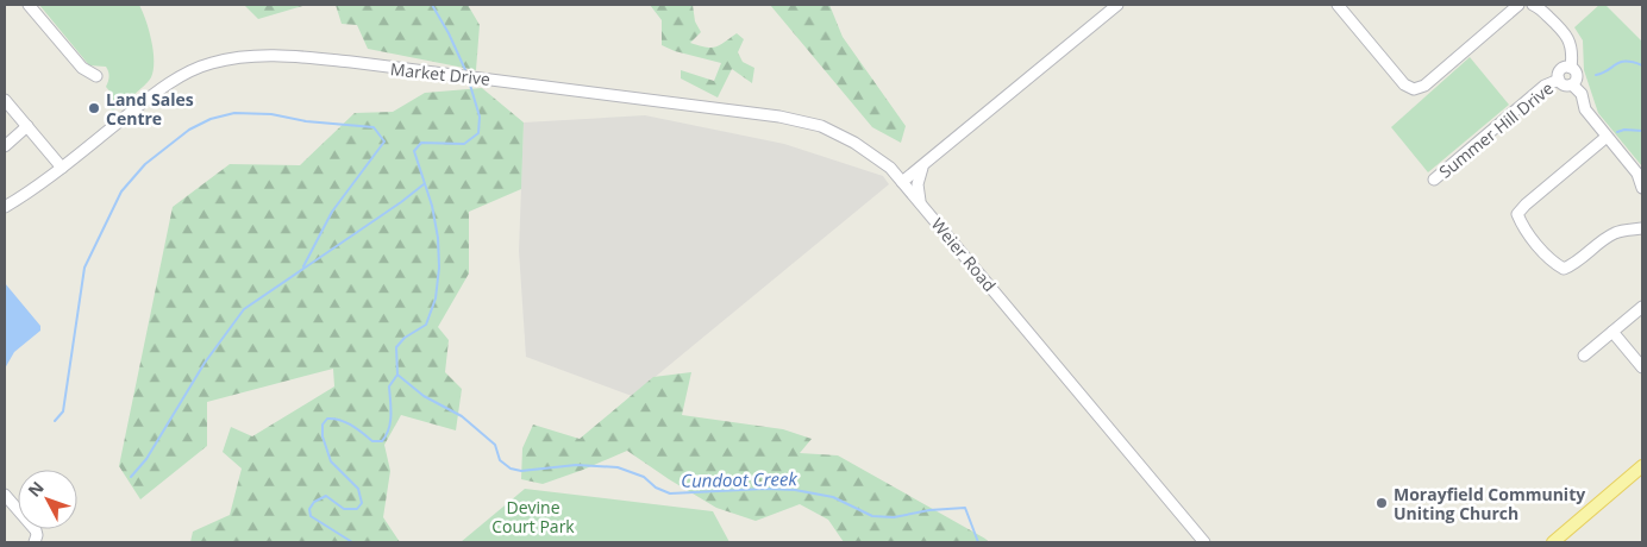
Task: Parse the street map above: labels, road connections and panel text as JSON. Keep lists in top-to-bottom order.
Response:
{
  "streets": {
    "street": ["Market Drive", "Summer Hill Drive", "Weier Road"]
  },
  "crossings": [
    ["Market Drive", "Weier Road"]
  ],
  "water": ["Cundoot Creek"],
  "parks": ["Devine Court Park"],
  "places": ["Land Sales Centre", "Morayfield Community Uniting Church"],
  "north": "top left"
}
